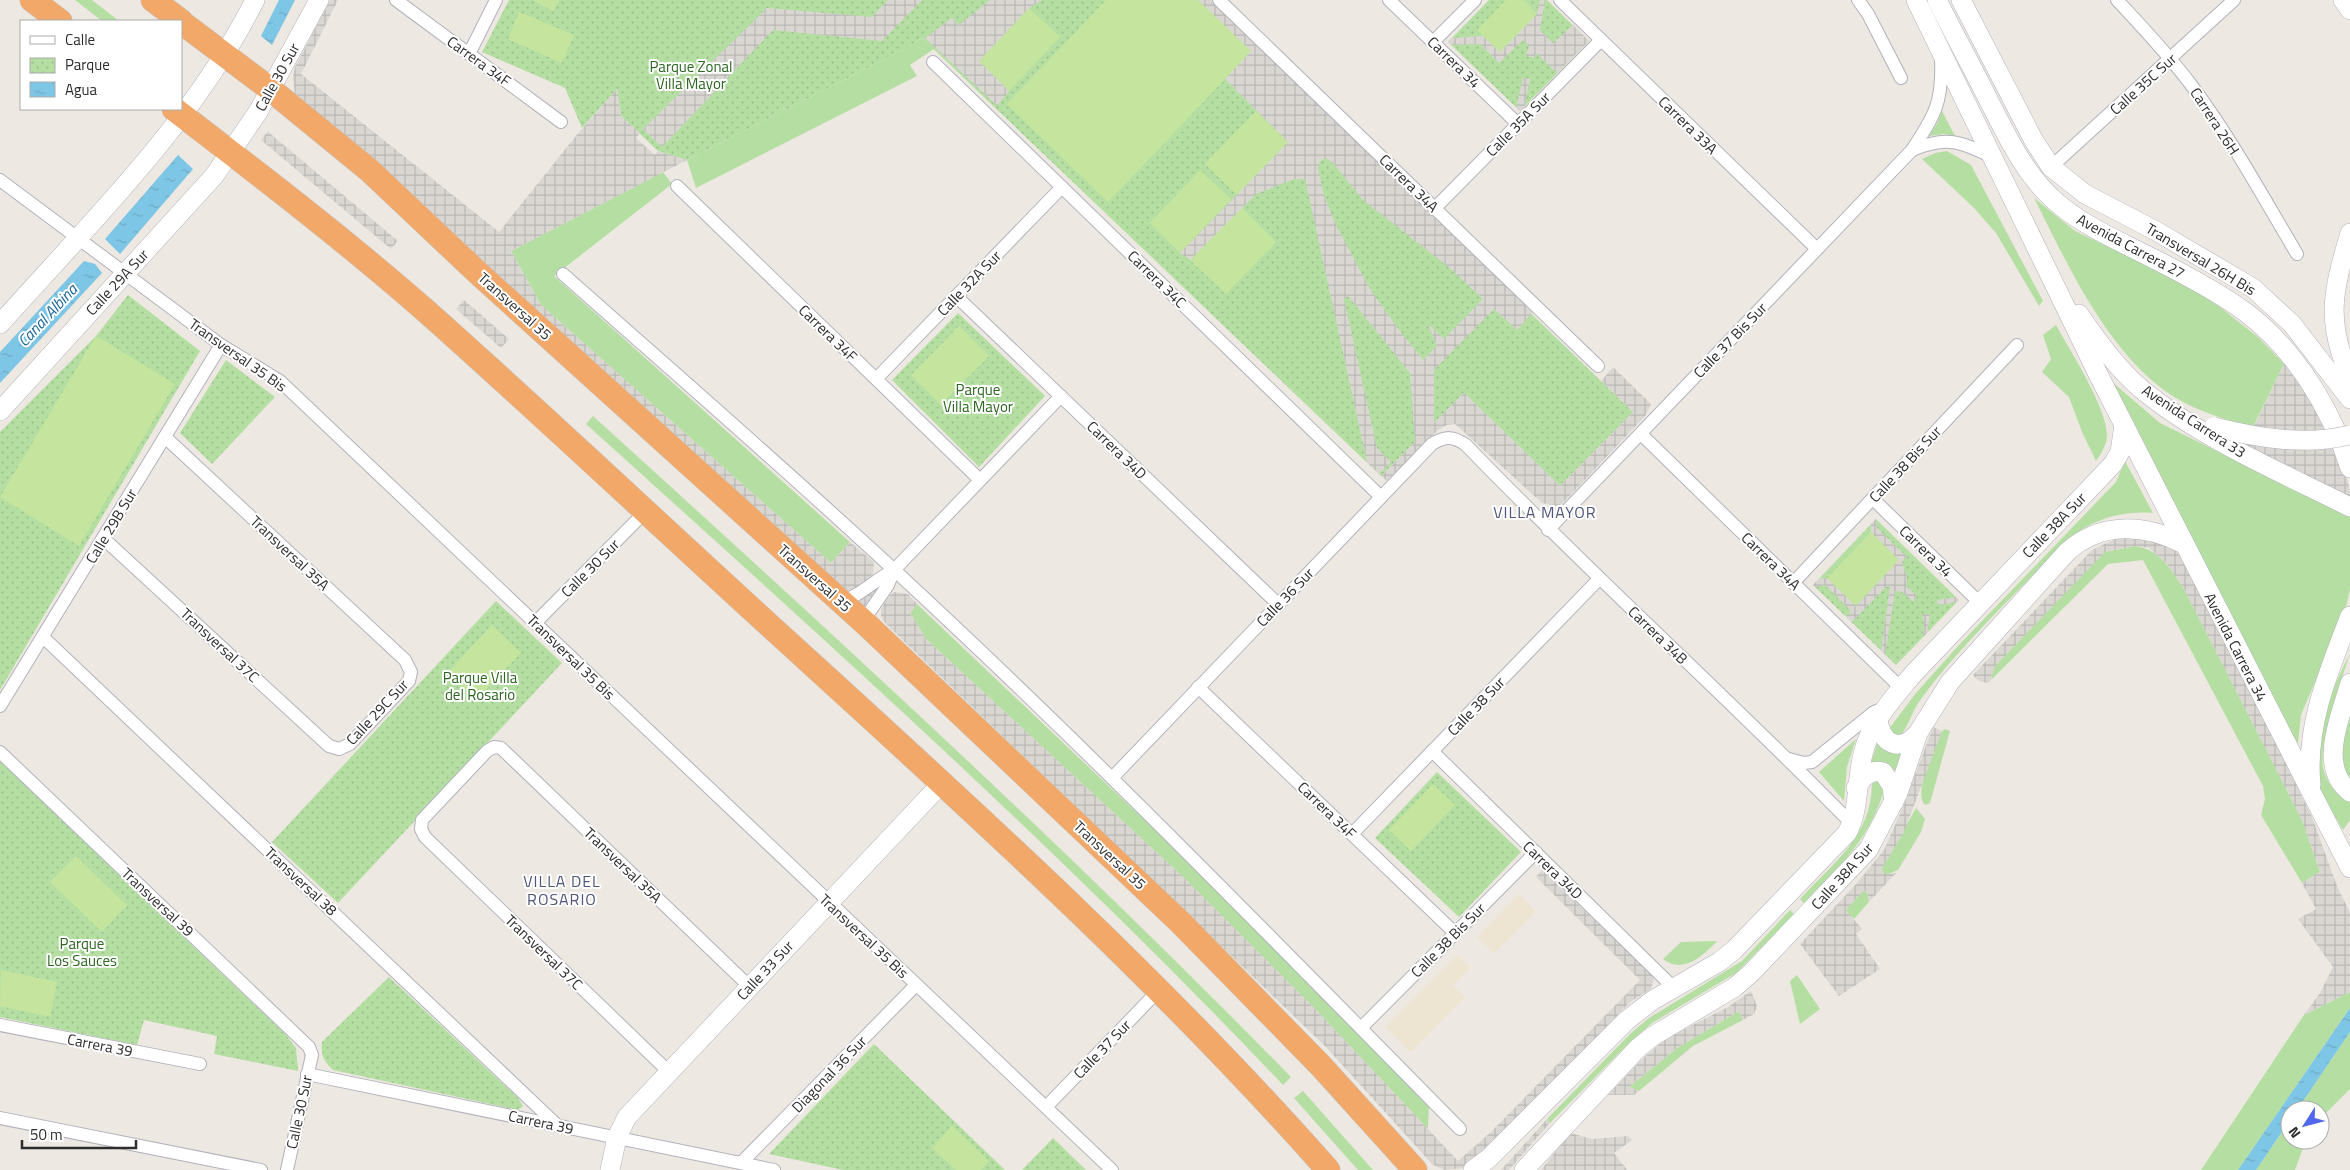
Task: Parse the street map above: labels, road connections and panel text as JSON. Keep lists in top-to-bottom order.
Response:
{
  "streets": {
    "highway": ["Transversal 35"],
    "street": [
      "Carrera 34F",
      "Carrera 34",
      "Calle 30 Sur",
      "Calle 35C Sur",
      "Carrera 26H",
      "Calle 35A Sur",
      "Carrera 33A",
      "Carrera 34A",
      "Avenida Carrera 27",
      "Transversal 26H Bis",
      "Carrera 34C",
      "Calle 29A Sur",
      "Calle 32A Sur",
      "Calle 37 Bis Sur",
      "Transversal 35 Bis",
      "Avenida Carrera 33",
      "Carrera 34D",
      "Calle 38 Bis Sur",
      "Calle 38A Sur",
      "Calle 29B Sur",
      "Transversal 35A",
      "Calle 36 Sur",
      "Carrera 34B",
      "Transversal 37C",
      "Avenida Carrera 34",
      "Calle 38 Sur",
      "Calle 29C Sur",
      "Transversal 38",
      "Transversal 39",
      "Calle 33 Sur",
      "Carrera 39",
      "Calle 37 Sur",
      "Diagonal 36 Sur"
    ]
  },
  "crossings": [
    ["Carrera 34F", "Calle 32A Sur"],
    ["Carrera 34F", "Calle 38 Bis Sur"],
    ["Carrera 34F", "Calle 36 Sur"],
    ["Carrera 34F", "Calle 38 Sur"],
    ["Carrera 34", "Calle 35A Sur"],
    ["Carrera 34", "Calle 38 Bis Sur"],
    ["Carrera 34", "Calle 38A Sur"],
    ["Calle 30 Sur", "Calle 29A Sur"],
    ["Calle 30 Sur", "Transversal 35"],
    ["Calle 30 Sur", "Transversal 35 Bis"],
    ["Calle 30 Sur", "Transversal 39"],
    ["Calle 30 Sur", "Carrera 39"],
    ["Calle 35C Sur", "Carrera 26H"],
    ["Calle 35C Sur", "Transversal 26H Bis"],
    ["Calle 35A Sur", "Carrera 33A"],
    ["Calle 35A Sur", "Carrera 34A"],
    ["Carrera 33A", "Calle 37 Bis Sur"],
    ["Carrera 34A", "Calle 37 Bis Sur"],
    ["Carrera 34A", "Calle 38 Bis Sur"],
    ["Carrera 34A", "Calle 38A Sur"],
    ["Carrera 34C", "Calle 32A Sur"],
    ["Carrera 34C", "Calle 36 Sur"],
    ["Calle 29A Sur", "Transversal 35 Bis"],
    ["Calle 32A Sur", "Carrera 34D"],
    ["Calle 37 Bis Sur", "Carrera 34B"],
    ["Transversal 35 Bis", "Calle 29B Sur"],
    ["Transversal 35 Bis", "Calle 33 Sur"],
    ["Transversal 35 Bis", "Calle 37 Sur"],
    ["Transversal 35 Bis", "Diagonal 36 Sur"],
    ["Carrera 34D", "Calle 38 Bis Sur"],
    ["Carrera 34D", "Calle 38A Sur"],
    ["Carrera 34D", "Calle 36 Sur"],
    ["Carrera 34D", "Calle 38 Sur"],
    ["Calle 38A Sur", "Carrera 34B"],
    ["Calle 38A Sur", "Avenida Carrera 34"],
    ["Calle 29B Sur", "Transversal 35A"],
    ["Calle 29B Sur", "Transversal 37C"],
    ["Calle 29B Sur", "Transversal 38"],
    ["Transversal 35A", "Transversal 37C"],
    ["Transversal 35A", "Calle 29C Sur"],
    ["Transversal 35A", "Calle 33 Sur"],
    ["Calle 36 Sur", "Carrera 34B"],
    ["Carrera 34B", "Calle 38 Sur"],
    ["Transversal 37C", "Calle 29C Sur"],
    ["Transversal 37C", "Calle 33 Sur"],
    ["Transversal 38", "Carrera 39"],
    ["Calle 33 Sur", "Carrera 39"],
    ["Carrera 39", "Diagonal 36 Sur"]
  ],
  "districts": ["VILLA MAYOR", "VILLA DEL ROSARIO"],
  "water": ["Canal Albina"],
  "parks": [
    "Parque Zonal Villa Mayor",
    "Parque Villa Mayor",
    "Parque Villa del Rosario",
    "Parque Los Sauces"
  ],
  "legend": ["Calle", "Parque", "Agua"],
  "scale_bar": "50 m",
  "north": "bottom left"
}
